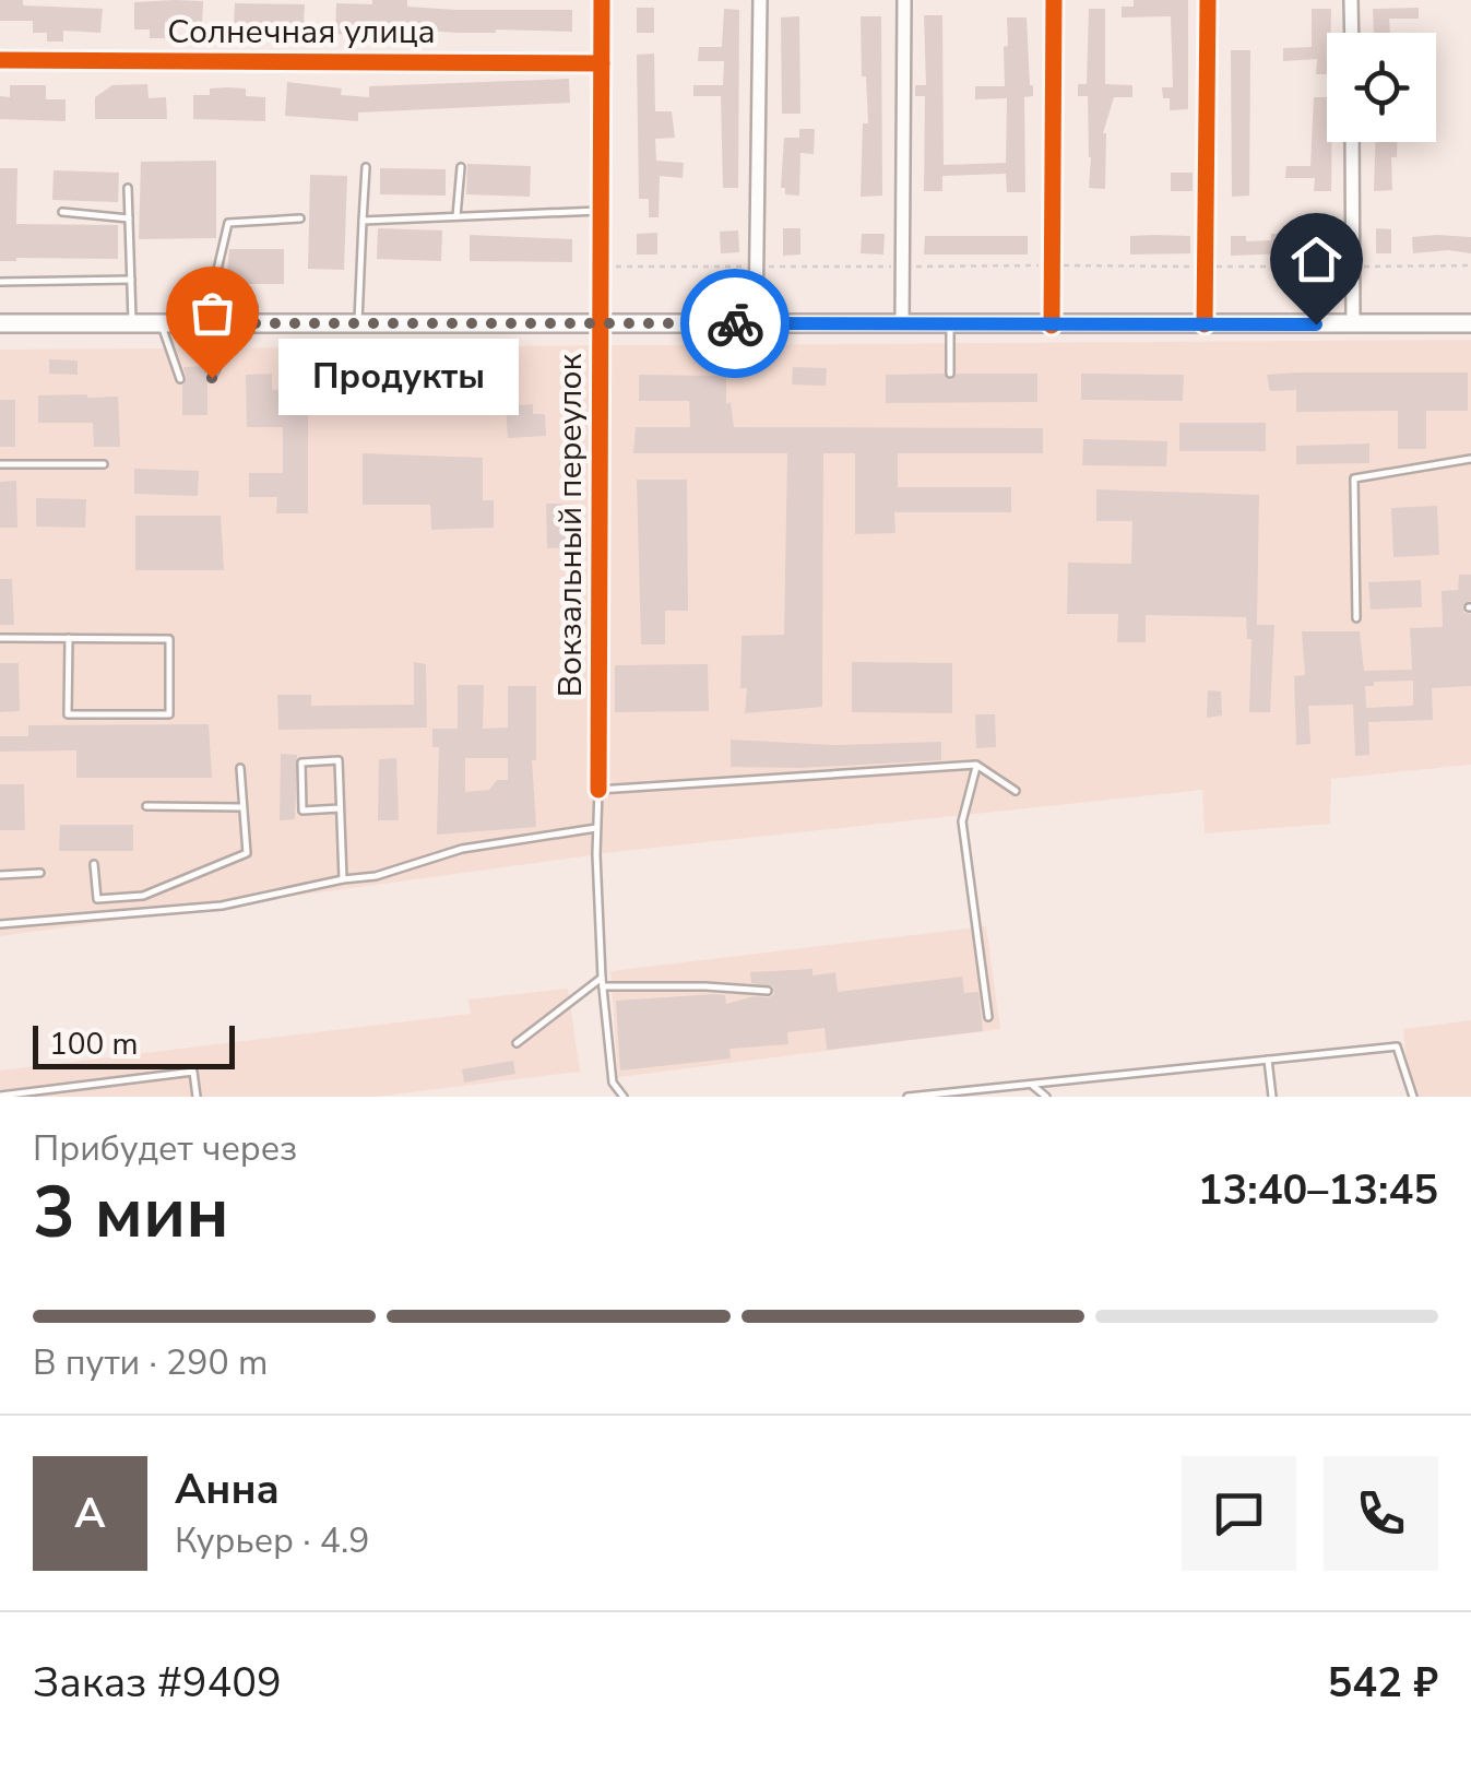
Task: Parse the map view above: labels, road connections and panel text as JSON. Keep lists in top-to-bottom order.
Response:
{
  "streets": {
    "street": ["Солнечная улица", "Вокзальный переулок"]
  },
  "crossings": [
    ["Солнечная улица", "Вокзальный переулок"]
  ],
  "places": ["Продукты"],
  "scale_bar": "100 m",
  "page": {
    "bubble": "Продукты",
    "scale": "100 m",
    "heading": ["3 мин", "Прибудет через", "13:40–13:45"],
    "panel": [
      "Анна",
      "Курьер · 4.9",
      "Заказ #9409",
      "542 ₽"
    ],
    "bar": "В пути · 290 m",
    "round": "А"
  }
}
